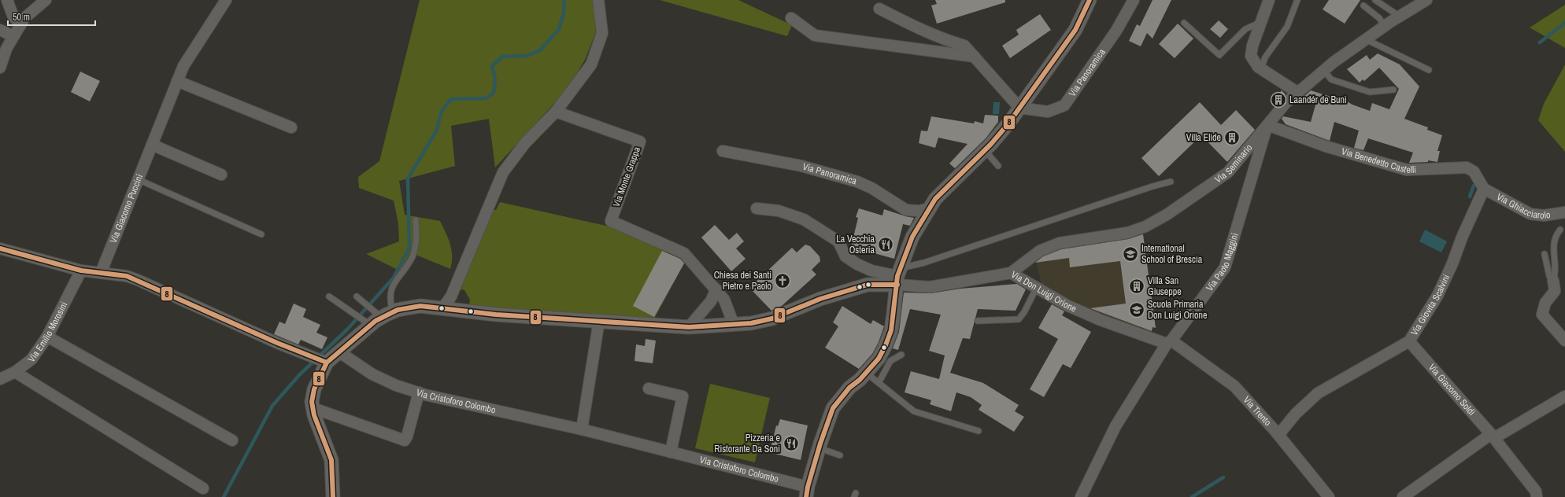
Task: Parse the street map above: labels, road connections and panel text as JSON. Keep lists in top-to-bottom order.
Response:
{
  "streets": {
    "street": [
      "Via Panoramica",
      "Via Benedetto Castelli",
      "Via Seminario",
      "Via Monte Grappa",
      "Via Ghiacciarolo",
      "Via Giacomo Puccini",
      "Via Paolo Maggini",
      "Via Don Luigi Orione",
      "Via Giovita Scalvini",
      "Via Emilio Morosini",
      "Via Giacomo Soldi",
      "Via Cristoforo Colombo",
      "Via Trento"
    ]
  },
  "crossings": [
    ["Via Benedetto Castelli", "Via Seminario"],
    ["Via Benedetto Castelli", "Via Ghiacciarolo"],
    ["Via Benedetto Castelli", "Via Paolo Maggini"],
    ["Via Benedetto Castelli", "Via Giovita Scalvini"],
    ["Via Seminario", "Via Paolo Maggini"],
    ["Via Seminario", "Via Don Luigi Orione"],
    ["Via Ghiacciarolo", "Via Giovita Scalvini"],
    ["Via Paolo Maggini", "Via Don Luigi Orione"],
    ["Via Paolo Maggini", "Via Trento"],
    ["Via Don Luigi Orione", "Via Trento"],
    ["Via Giovita Scalvini", "Via Giacomo Soldi"],
    ["Via Giovita Scalvini", "Via Trento"]
  ],
  "places": {
    "building": ["Laandér de Bunì", "Villa Elide", "Villa San Giuseppe"],
    "restaurant": ["La Vecchia Osteria", "Pizzeria e Ristorante Da Soni"],
    "school or university": ["International School of Brescia", "Scuola Primaria Don Luigi Orione"],
    "church": ["Chiesa dei Santi Pietro e Paolo"]
  },
  "lines": ["transit line 8"],
  "scale_bar": "50 m"
}
